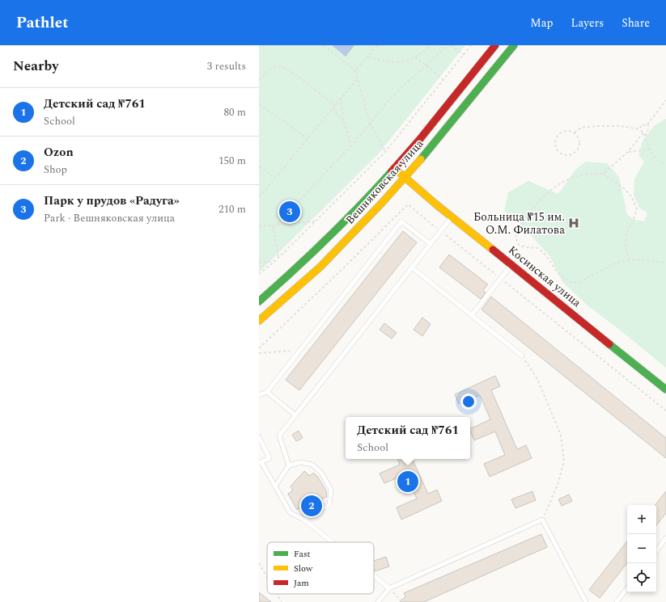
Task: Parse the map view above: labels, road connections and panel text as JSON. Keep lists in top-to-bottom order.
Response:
{
  "streets": {
    "main road": ["Вешняковская улица", "Косинская улица"]
  },
  "crossings": [
    ["Вешняковская улица", "Косинская улица"]
  ],
  "places": {
    "hospital": ["Больница №15 им. О.М. Филатова"]
  },
  "legend": ["Fast", "Slow", "Jam"],
  "page": {
    "header": "Pathlet",
    "nav": ["Map", "Layers", "Share"],
    "heading": ["Nearby", "3 results"],
    "list": [
      {
        "mark": "1",
        "name": "Детский сад №761",
        "note": "School",
        "value": "80 m"
      },
      {
        "mark": "2",
        "name": "Ozon",
        "note": "Shop",
        "value": "150 m"
      },
      {
        "mark": "3",
        "name": "Парк у прудов «Радуга»",
        "note": "Park · Вешняковская улица",
        "value": "210 m"
      }
    ],
    "pins": ["3", "1", "2"],
    "popup": ["Детский сад №761", "School"],
    "map_buttons": ["+", "−"]
  }
}
